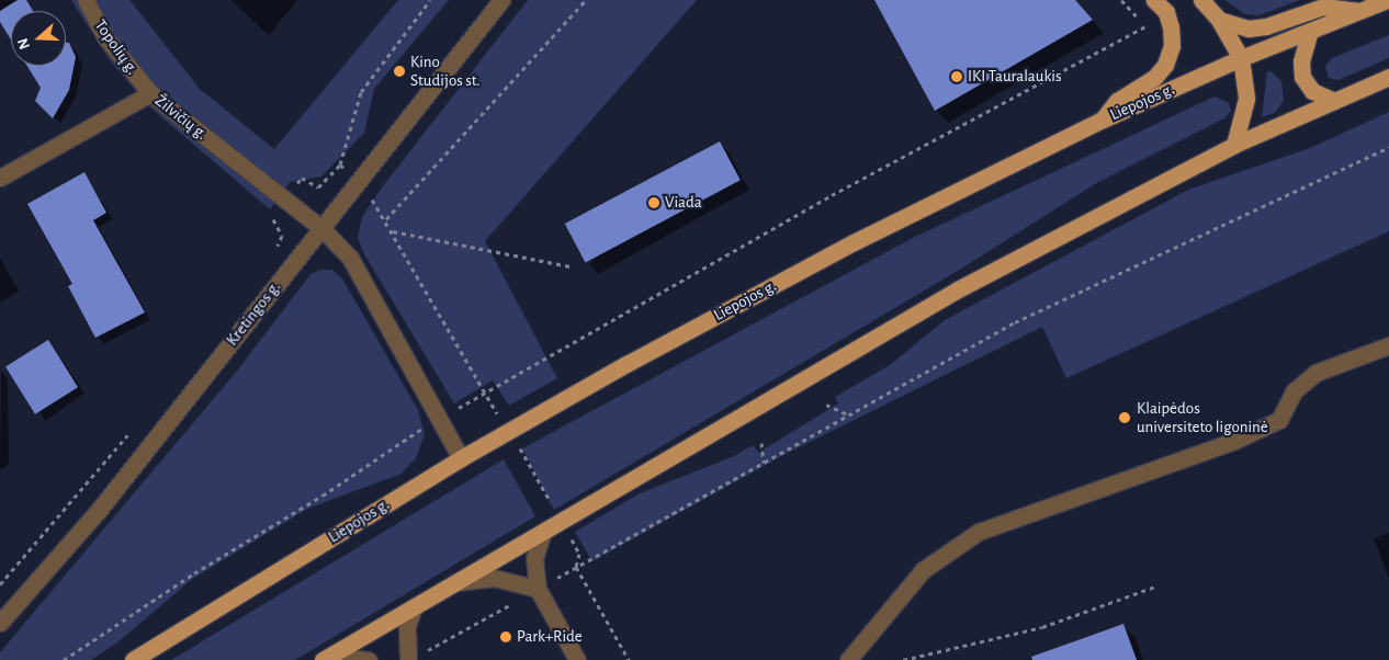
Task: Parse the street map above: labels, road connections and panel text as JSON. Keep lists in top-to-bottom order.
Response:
{
  "streets": {
    "main road": ["Liepojos g."],
    "street": ["Topolių g.", "Žilvičių g.", "Kretingos g."]
  },
  "crossings": [
    ["Topolių g.", "Žilvičių g."],
    ["Liepojos g.", "Žilvičių g."],
    ["Žilvičių g.", "Kretingos g."]
  ],
  "places": [
    "Kino Studijos st.",
    "IKI Tauralaukis",
    "Viada",
    "Klaipėdos universiteto ligoninė",
    "Park+Ride"
  ],
  "north": "left"
}
